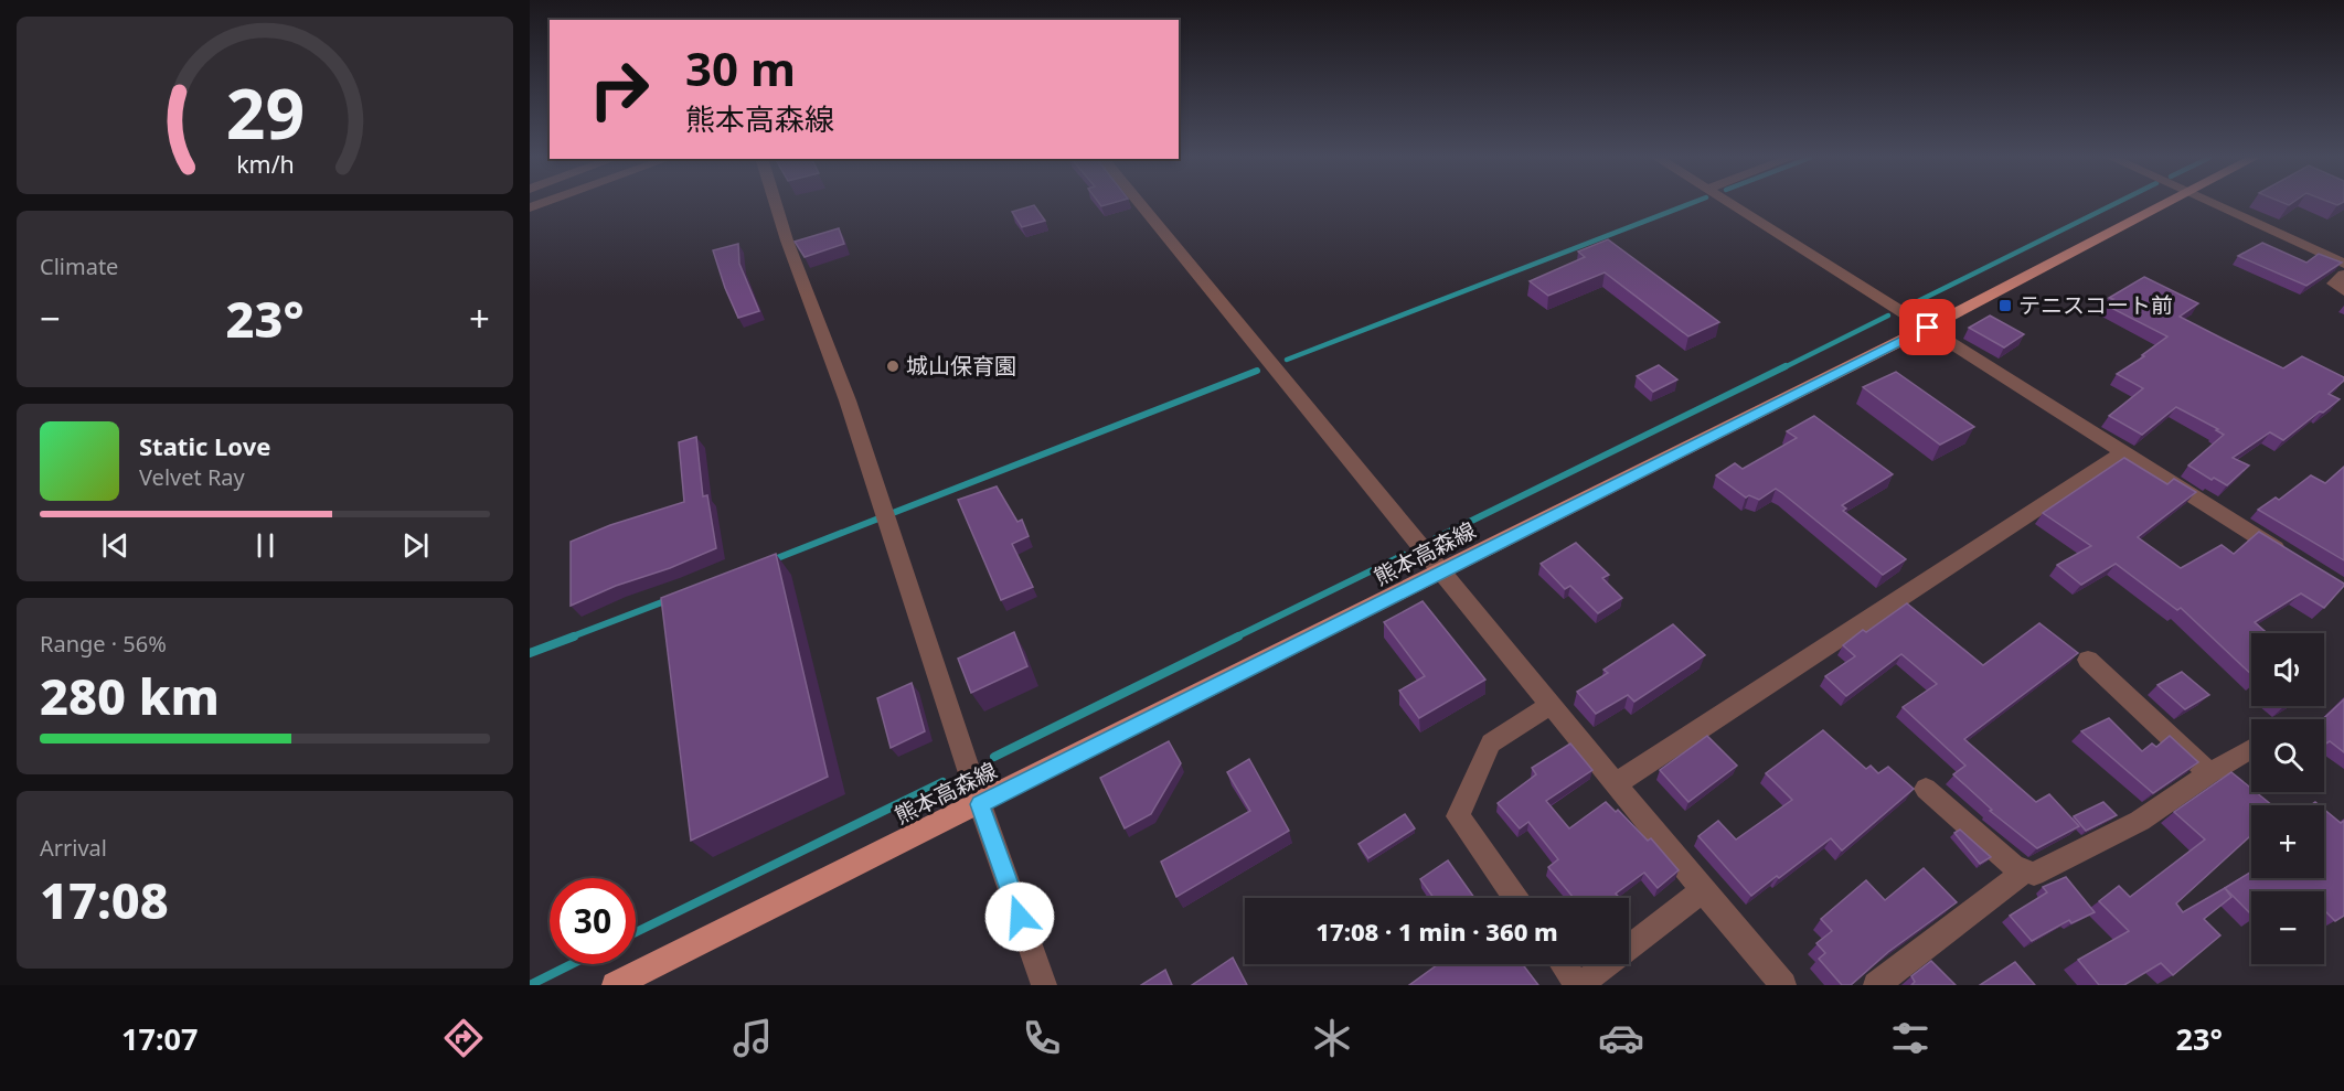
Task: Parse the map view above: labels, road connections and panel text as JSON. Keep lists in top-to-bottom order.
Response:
{
  "streets": {
    "main road": ["熊本高森線"]
  },
  "places": {
    "transit": ["テニスコート前"],
    "other": ["城山保育園"]
  },
  "page": {
    "turn": ["30 m", "熊本高森線"],
    "tile": [
      "Climate",
      ["Range · 56%", "280 km"],
      ["Arrival", "17:08"]
    ],
    "heat": ["−", "23°", "+"],
    "song": ["Static Love", "Velvet Ray"],
    "map_buttons": ["+", "−"],
    "limit": "30",
    "trip": "17:08 · 1 min · 360 m",
    "tabs": ["17:07", "23°"],
    "gauge": ["29", "km/h"]
  }
}
